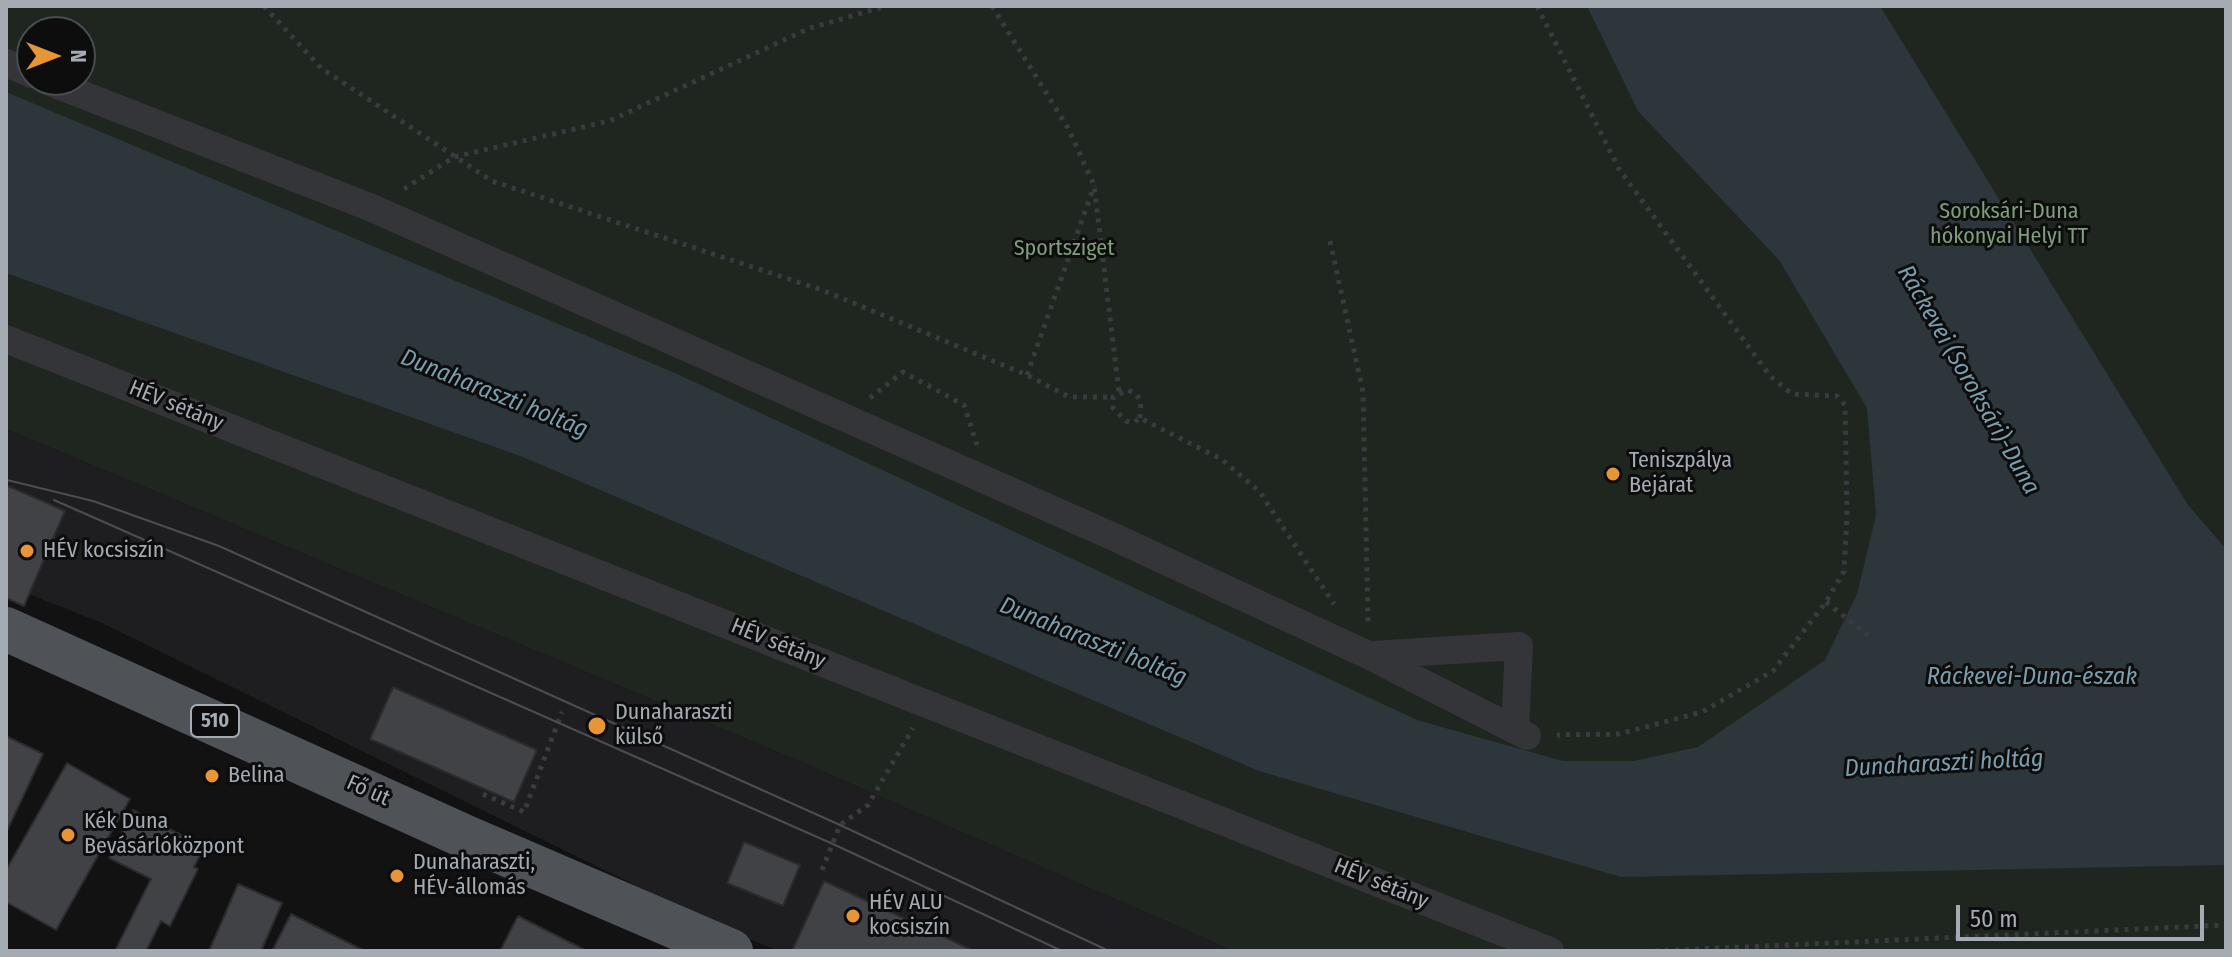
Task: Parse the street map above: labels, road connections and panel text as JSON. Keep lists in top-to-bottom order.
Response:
{
  "streets": {
    "main road": ["510", "Fő út"],
    "street": ["HÉV sétány"]
  },
  "water": ["Ráckevei (Soroksári)-Duna", "Dunaharaszti holtág", "Ráckevei-Duna-észak"],
  "parks": ["Soroksári-Duna hókonyai Helyi TT", "Sportsziget"],
  "places": [
    "Teniszpálya Bejárat",
    "HÉV kocsiszín",
    "Dunaharaszti külső",
    "Belina",
    "Kék Duna Bevásárlóközpont",
    "Dunaharaszti, HÉV-állomás",
    "HÉV ALU kocsiszín"
  ],
  "scale_bar": "50 m",
  "north": "right"
}
